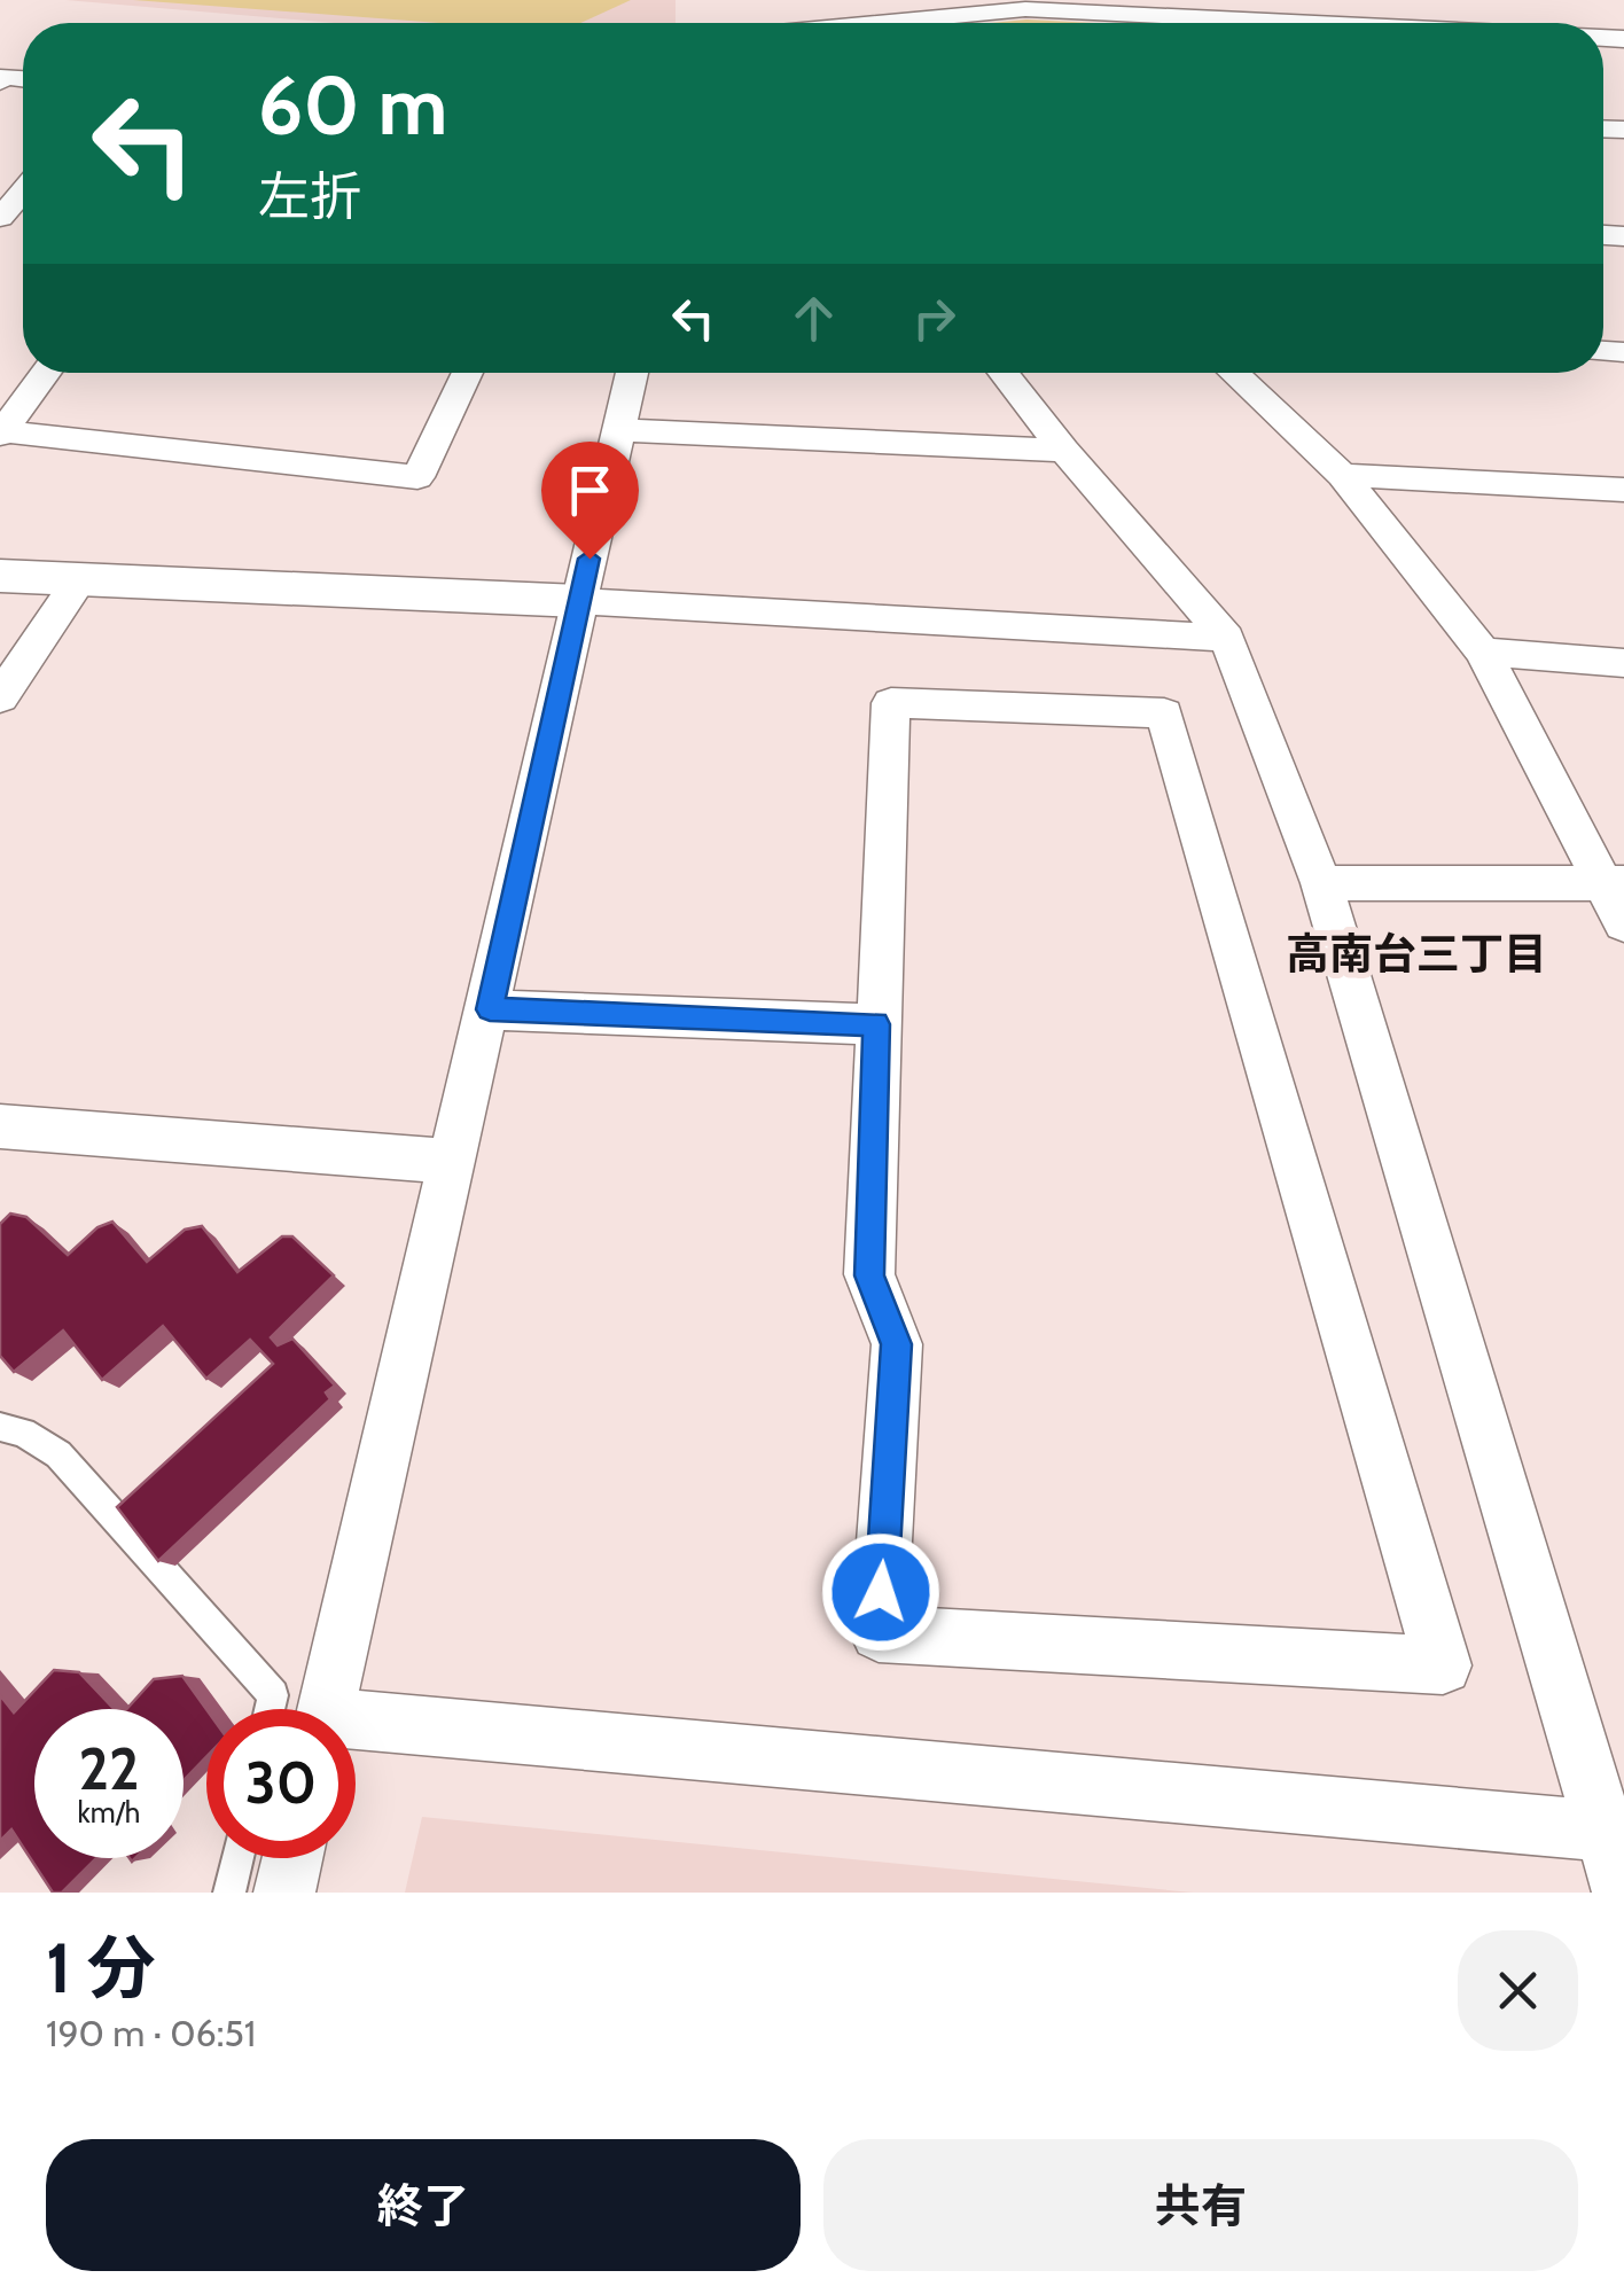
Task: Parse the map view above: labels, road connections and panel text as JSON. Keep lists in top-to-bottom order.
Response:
{
  "districts": ["高南台三丁目"],
  "page": {
    "turn": ["60 m", "左折"],
    "speed": "22 km/h",
    "limit": "30",
    "heading": ["1 分", "190 m · 06:51"],
    "buttons": ["終了", "共有"]
  }
}
